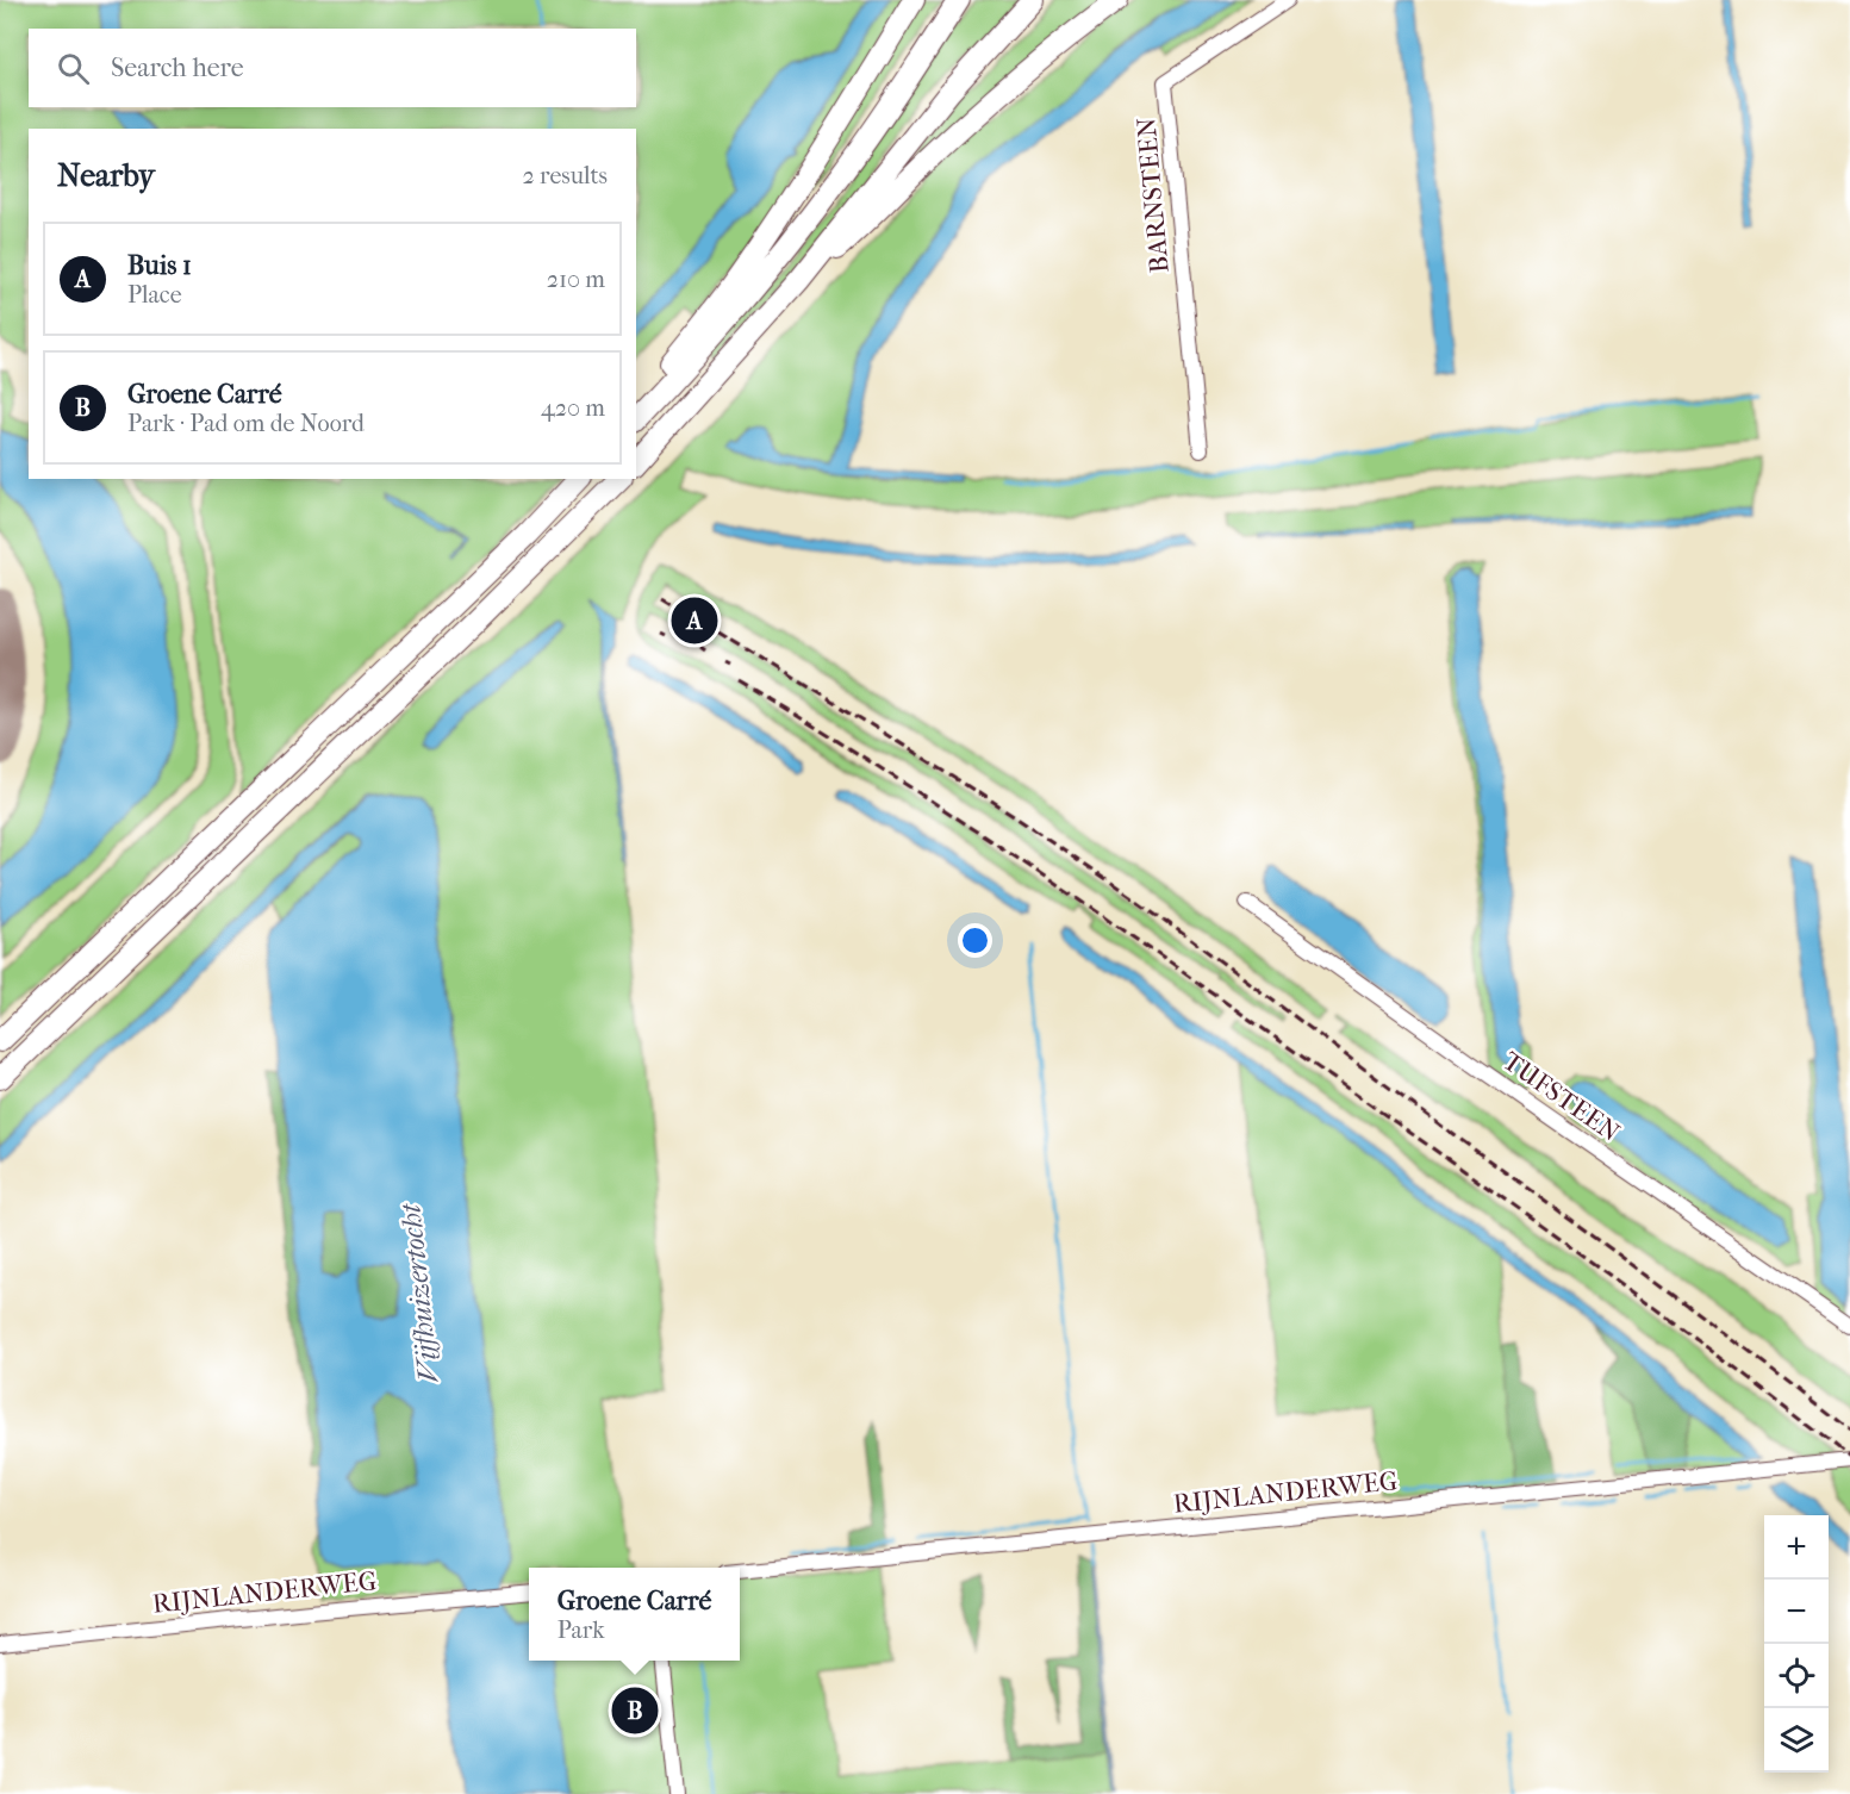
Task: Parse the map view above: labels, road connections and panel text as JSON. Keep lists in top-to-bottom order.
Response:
{
  "streets": {
    "street": ["BARNSTEEN", "TUFSTEEN", "RIJNLANDERWEG"]
  },
  "water": ["Vijfhuizertocht"],
  "page": {
    "search": "Search here",
    "heading": ["Nearby", "2 results"],
    "list": [
      {
        "mark": "A",
        "name": "Buis 1",
        "note": "Place",
        "value": "210 m"
      },
      {
        "mark": "B",
        "name": "Groene Carré",
        "note": "Park · Pad om de Noord",
        "value": "420 m"
      }
    ],
    "pins": ["A", "B"],
    "map_buttons": ["+", "−"],
    "popup": ["Groene Carré", "Park"]
  }
}
